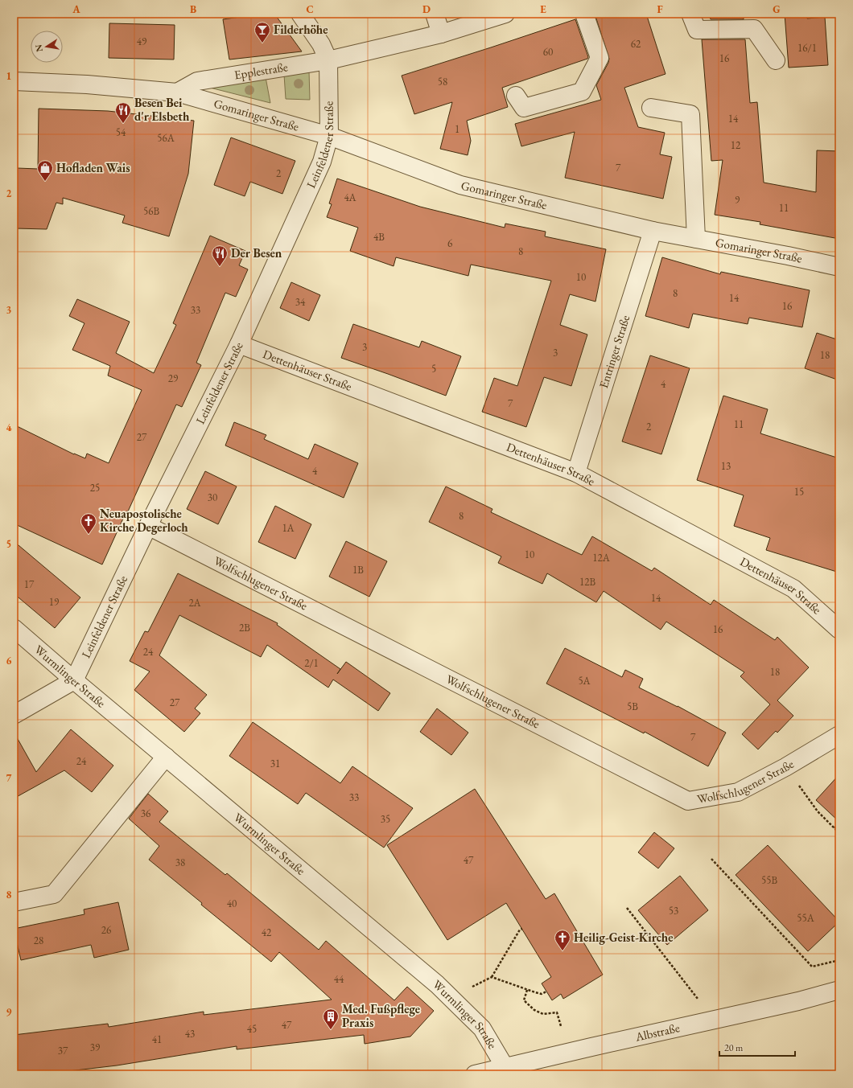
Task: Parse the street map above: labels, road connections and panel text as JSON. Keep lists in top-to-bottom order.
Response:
{
  "streets": {
    "street": [
      "Epplestraße",
      "Gomaringer Straße",
      "Leinfeldener Straße",
      "Entringer Straße",
      "Dettenhäuser Straße",
      "Wolfschlugener Straße",
      "Wurmlinger Straße",
      "Albstraße"
    ]
  },
  "crossings": [
    ["Epplestraße", "Gomaringer Straße"],
    ["Epplestraße", "Leinfeldener Straße"],
    ["Gomaringer Straße", "Leinfeldener Straße"],
    ["Gomaringer Straße", "Entringer Straße"],
    ["Leinfeldener Straße", "Dettenhäuser Straße"],
    ["Leinfeldener Straße", "Wolfschlugener Straße"],
    ["Leinfeldener Straße", "Wurmlinger Straße"],
    ["Entringer Straße", "Dettenhäuser Straße"],
    ["Wurmlinger Straße", "Albstraße"]
  ],
  "places": {
    "bar": ["Filderhöhe"],
    "restaurant": ["Besen Bei d'r Elsbeth", "Der Besen"],
    "shop": ["Hofladen Wais"],
    "church": ["Neuapostolische Kirche Degerloch", "Heilig-Geist-Kirche"],
    "building": ["Med. Fußpflege Praxis"]
  },
  "house_numbers": [
    "49",
    "62",
    "16/1",
    "60",
    "16",
    "58",
    "14",
    "1",
    "54",
    "56A",
    "12",
    "7",
    "2",
    "4A",
    "9",
    "11",
    "56B",
    "4B",
    "6",
    "8",
    "10",
    "8",
    "14",
    "34",
    "16",
    "33",
    "3",
    "3",
    "18",
    "5",
    "29",
    "4",
    "7",
    "11",
    "2",
    "27",
    "13",
    "4",
    "25",
    "15",
    "30",
    "8",
    "1A",
    "10",
    "12A",
    "1B",
    "12B",
    "17",
    "14",
    "19",
    "2A",
    "2B",
    "16",
    "24",
    "2/1",
    "18",
    "5A",
    "27",
    "5B",
    "7",
    "24",
    "31",
    "33",
    "36",
    "35",
    "47",
    "38",
    "55B",
    "40",
    "53",
    "55A",
    "26",
    "42",
    "28",
    "44",
    "47",
    "45",
    "43",
    "41",
    "39",
    "37"
  ],
  "scale_bar": "20 m",
  "north": "left",
  "grid": {
    "columns": [
      "A",
      "B",
      "C",
      "D",
      "E",
      "F",
      "G"
    ],
    "rows": [
      "1",
      "2",
      "3",
      "4",
      "5",
      "6",
      "7",
      "8",
      "9"
    ]
  }
}
